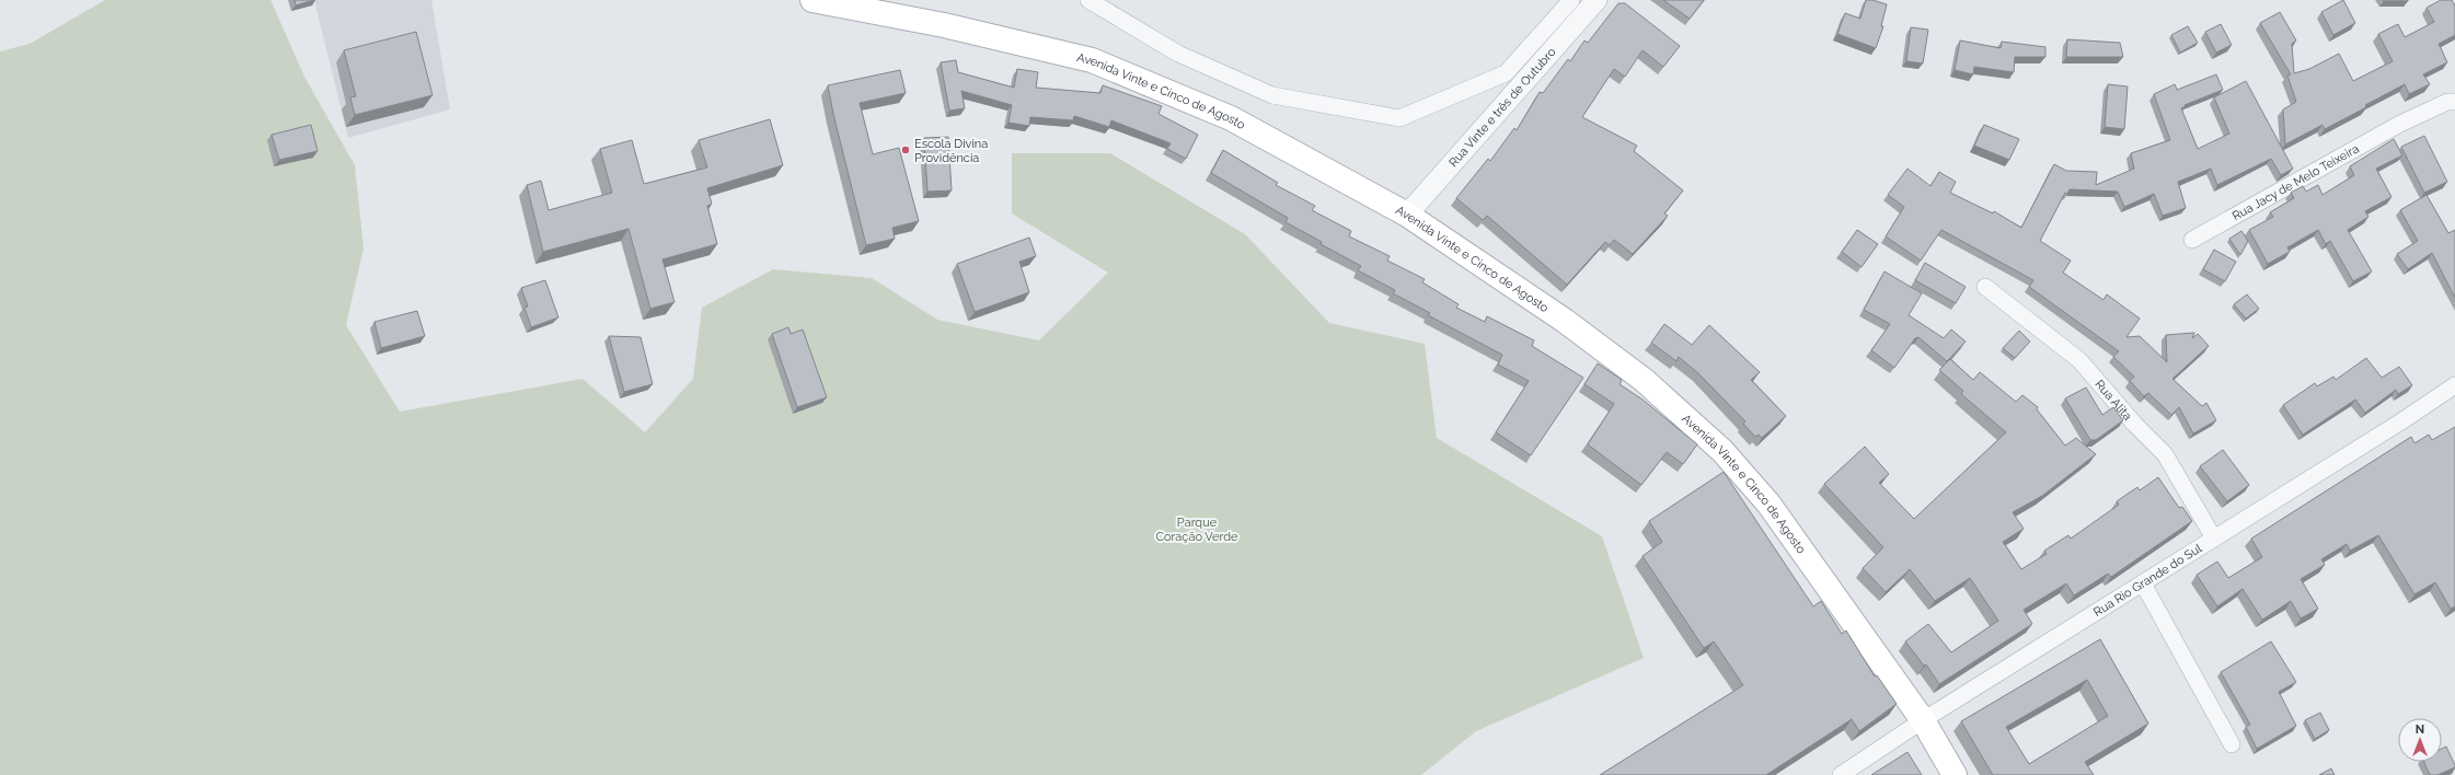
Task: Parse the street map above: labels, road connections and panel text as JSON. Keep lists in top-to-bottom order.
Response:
{
  "streets": {
    "main road": ["Avenida Vinte e Cinco de Agosto"],
    "street": [
      "Rua Vinte e três de Outubro",
      "Rua Jacy de Melo Teixeira",
      "Rua Alita",
      "Rua Rio Grande do Sul"
    ]
  },
  "crossings": [
    ["Avenida Vinte e Cinco de Agosto", "Rua Vinte e três de Outubro"],
    ["Avenida Vinte e Cinco de Agosto", "Rua Rio Grande do Sul"],
    ["Rua Alita", "Rua Rio Grande do Sul"]
  ],
  "parks": ["Parque Coração Verde"],
  "places": ["Escola Divina Providência"],
  "north": "top"
}
